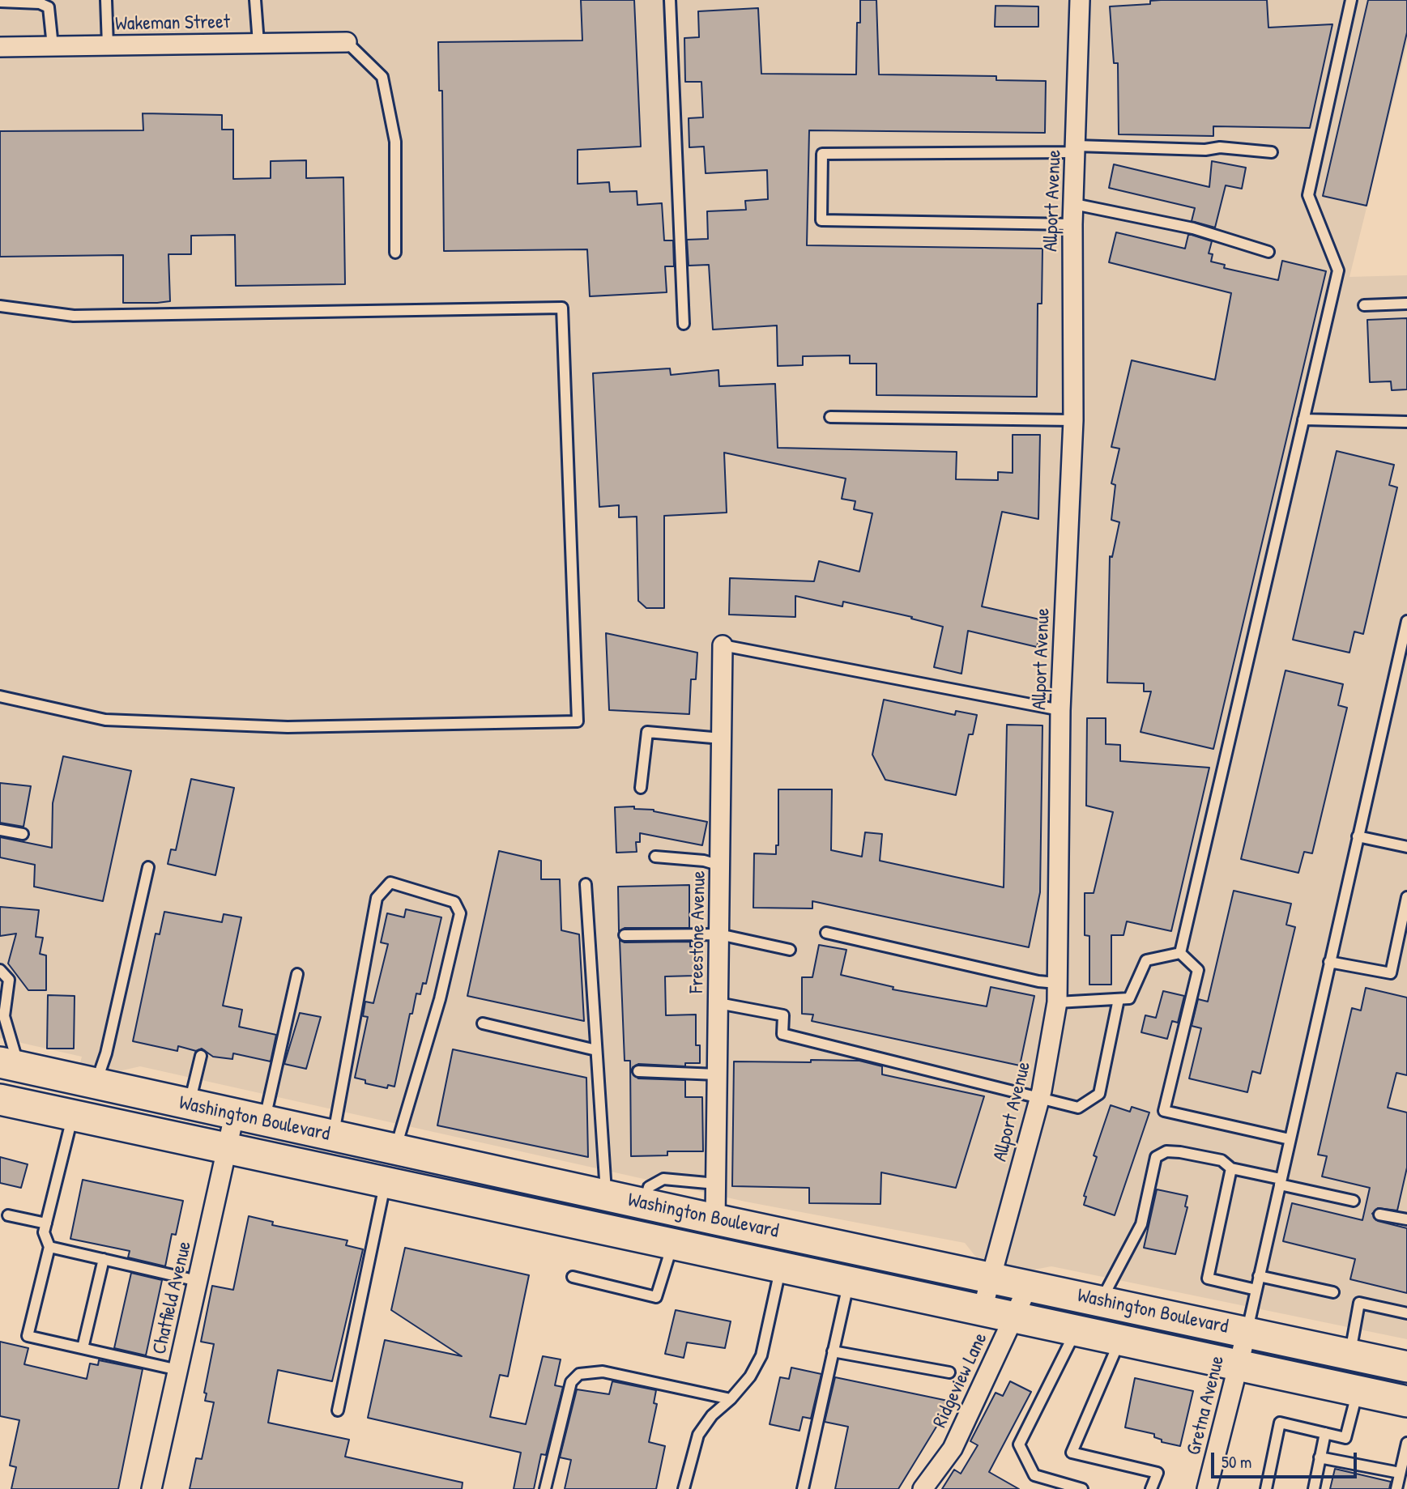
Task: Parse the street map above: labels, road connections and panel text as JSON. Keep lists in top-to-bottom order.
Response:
{
  "streets": {
    "main road": ["Washington Boulevard"],
    "street": [
      "Wakeman Street",
      "Allport Avenue",
      "Freestone Avenue",
      "Chatfield Avenue",
      "Ridgeview Lane",
      "Gretna Avenue"
    ]
  },
  "crossings": [
    ["Allport Avenue", "Washington Boulevard"],
    ["Freestone Avenue", "Washington Boulevard"],
    ["Washington Boulevard", "Chatfield Avenue"],
    ["Washington Boulevard", "Ridgeview Lane"],
    ["Washington Boulevard", "Gretna Avenue"]
  ],
  "scale_bar": "50 m"
}
